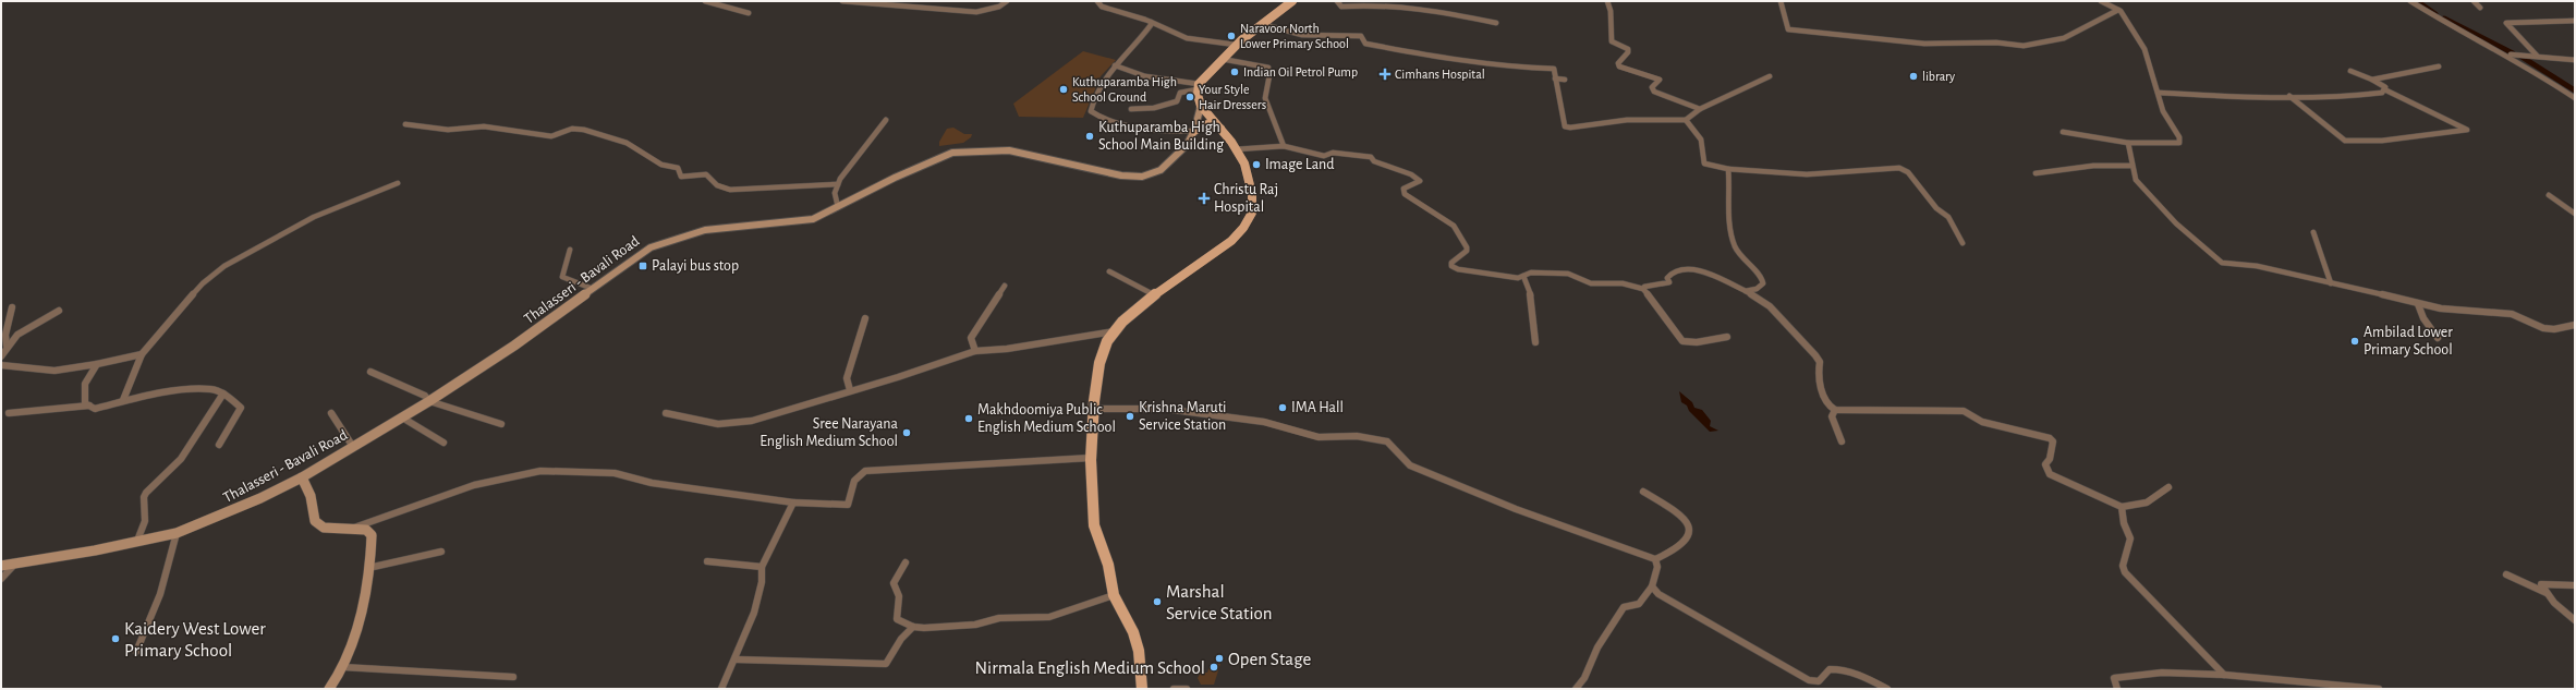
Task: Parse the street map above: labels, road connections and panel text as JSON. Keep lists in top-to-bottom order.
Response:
{
  "streets": {
    "main road": ["Thalasseri - Bavali Road"]
  },
  "places": {
    "other": [
      "Naravoor North Lower Primary School",
      "Indian Oil Petrol Pump",
      "library",
      "Kuthuparamba High School Ground",
      "Your Style Hair Dressers",
      "Kuthuparamba High School Main Building",
      "Image Land",
      "Ambilad Lower Primary School",
      "IMA Hall",
      "Krishna Maruti Service Station",
      "Makhdoomiya Public English Medium School",
      "Sree Narayana English Medium School",
      "Marshal Service Station",
      "Kaidery West Lower Primary School",
      "Open Stage",
      "Nirmala English Medium School"
    ],
    "health": ["Cimhans Hospital", "Christu Raj Hospital"],
    "transit": ["Palayi bus stop"]
  }
}
